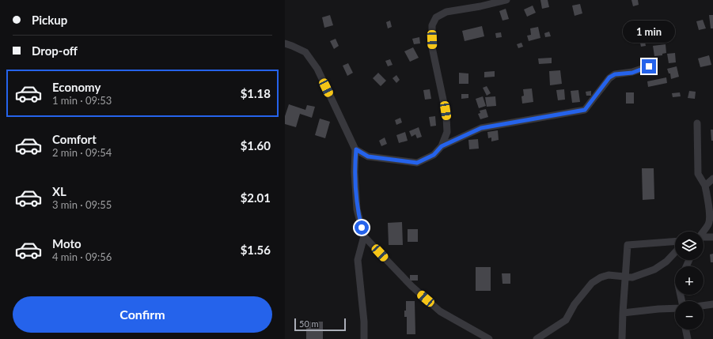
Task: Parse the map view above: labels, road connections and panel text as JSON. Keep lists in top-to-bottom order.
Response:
{
  "scale_bar": "50 m",
  "page": {
    "banner": ["Pickup", "Drop-off"],
    "bubble": "1 min",
    "list": [
      {
        "name": "Economy",
        "note": "1 min · 09:53",
        "value": "$1.18"
      },
      {
        "name": "Comfort",
        "note": "2 min · 09:54",
        "value": "$1.60"
      },
      {
        "name": "XL",
        "note": "3 min · 09:55",
        "value": "$2.01"
      },
      {
        "name": "Moto",
        "note": "4 min · 09:56",
        "value": "$1.56"
      }
    ],
    "map_buttons": ["+", "−"],
    "buttons": "Confirm",
    "scale": "50 m"
  }
}
